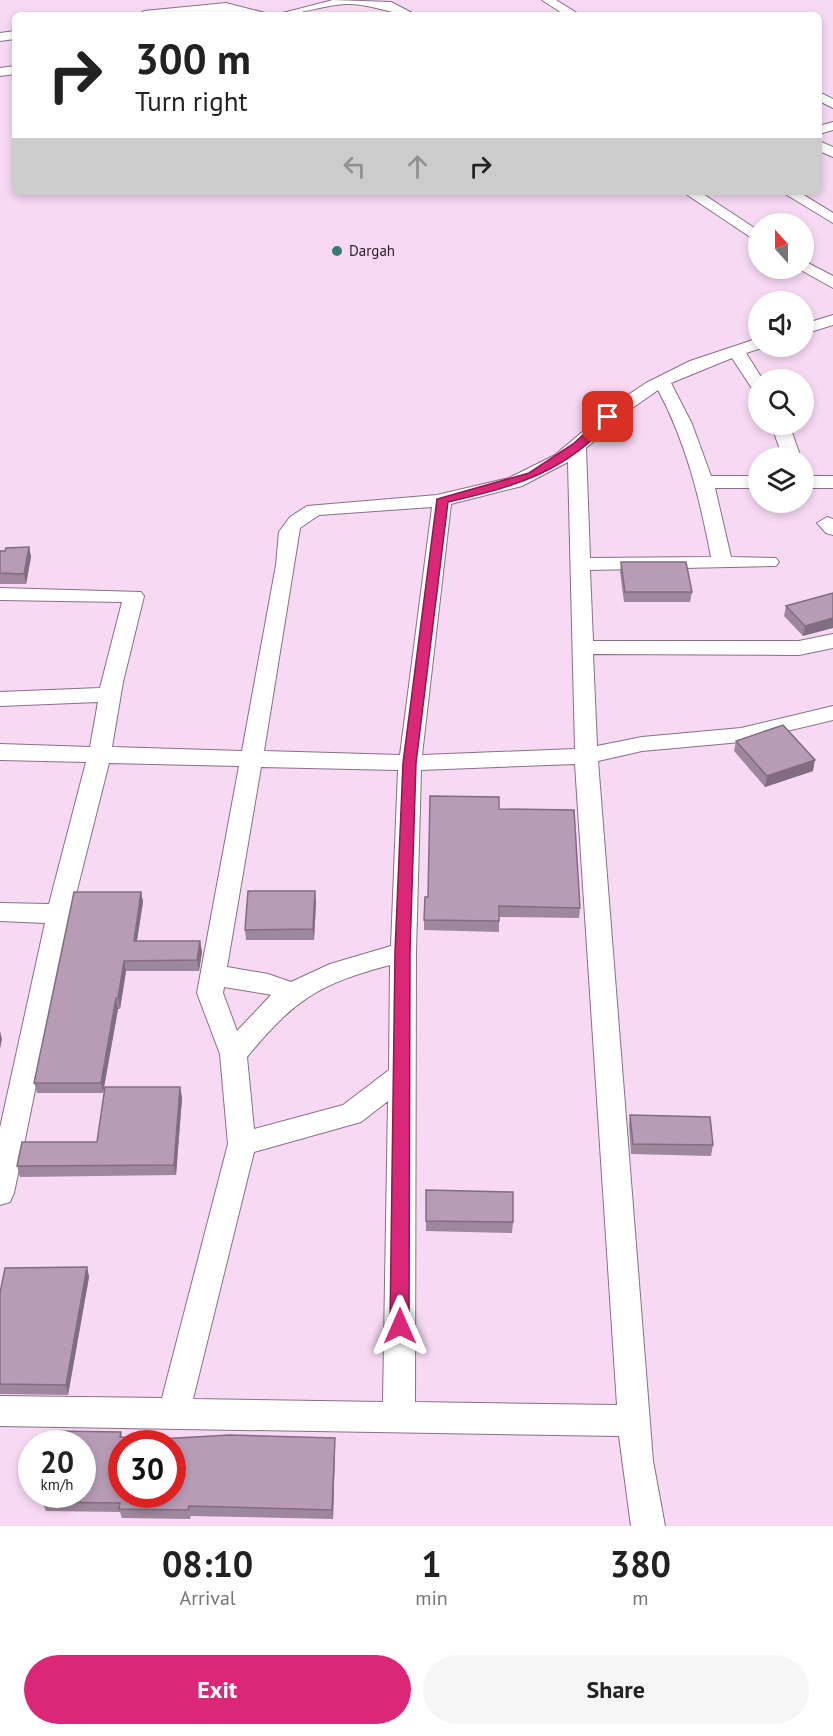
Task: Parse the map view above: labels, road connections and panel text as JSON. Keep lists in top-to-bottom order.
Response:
{
  "places": ["Dargah"],
  "north": "top",
  "page": {
    "turn": ["300 m", "Turn right"],
    "speed": "20 km/h",
    "limit": "30",
    "eta": [
      "08:10",
      "Arrival",
      "1",
      "min",
      "380",
      "m"
    ],
    "buttons": ["Exit", "Share"]
  }
}
